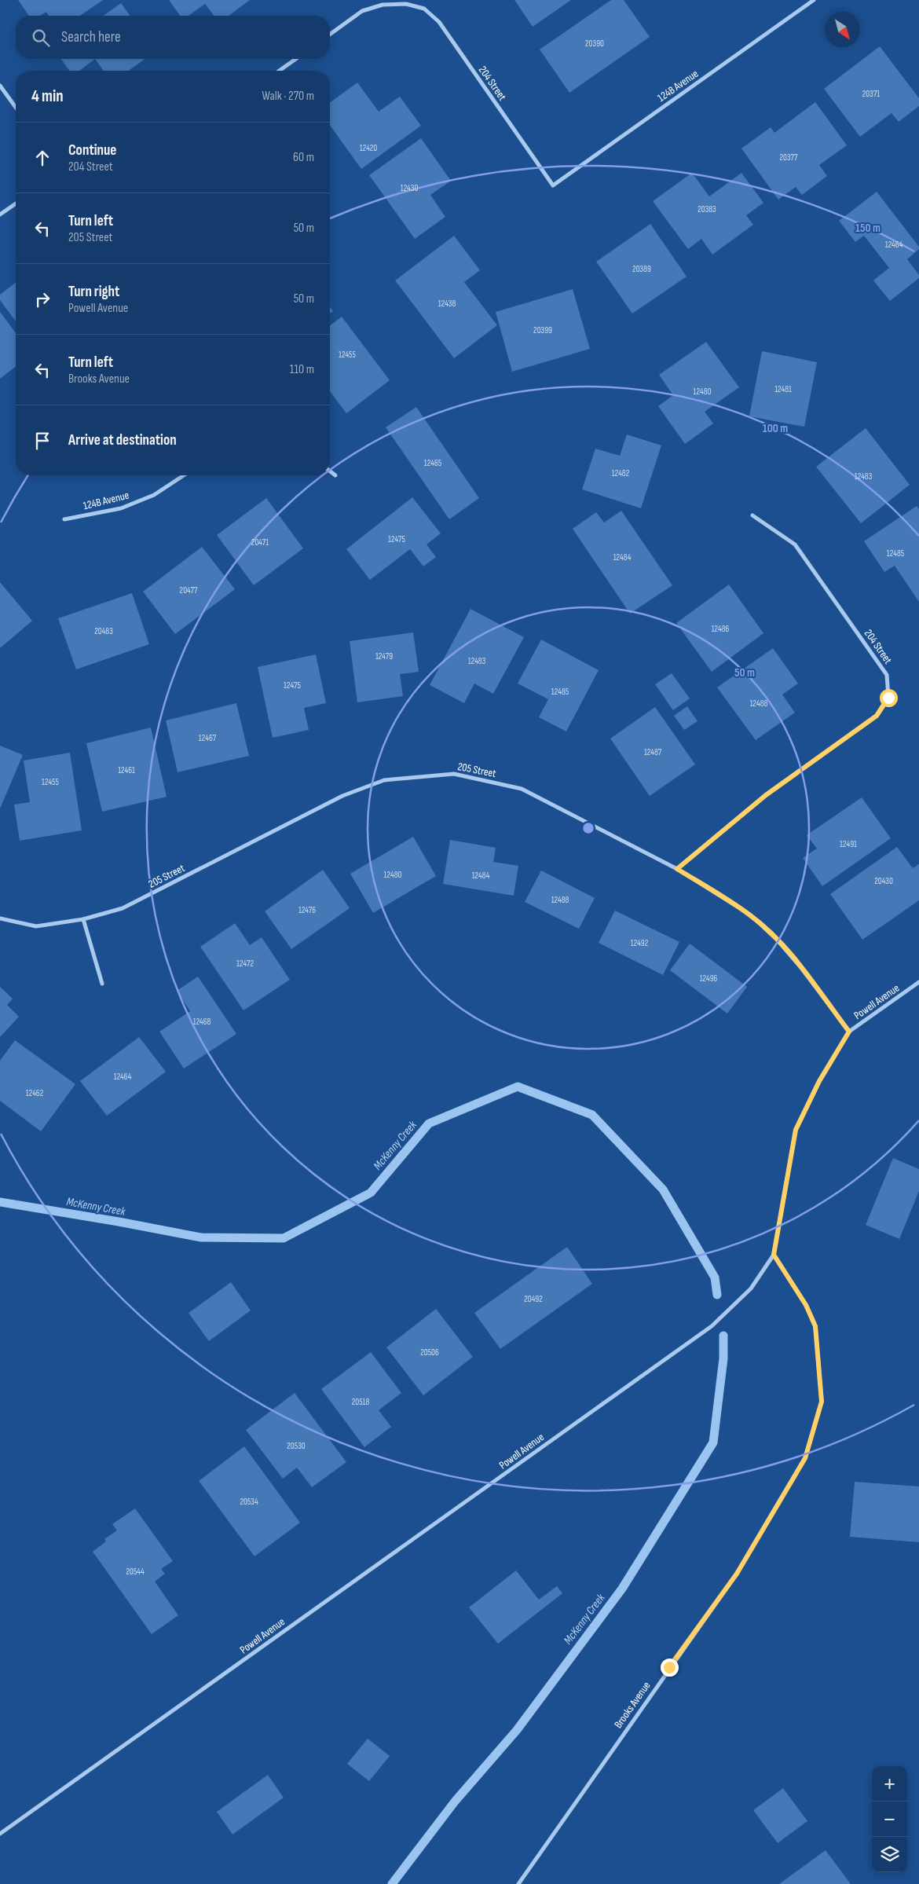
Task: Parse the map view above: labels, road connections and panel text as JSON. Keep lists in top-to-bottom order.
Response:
{
  "streets": {
    "street": [
      "204 Street",
      "124B Avenue",
      "205 Street",
      "Powell Avenue",
      "Brooks Avenue"
    ]
  },
  "crossings": [
    ["204 Street", "124B Avenue"],
    ["204 Street", "205 Street"],
    ["205 Street", "Powell Avenue"],
    ["Powell Avenue", "Brooks Avenue"]
  ],
  "water": ["McKenny Creek"],
  "house_numbers": [
    "20390",
    "20371",
    "12420",
    "20377",
    "12430",
    "20383",
    "12464",
    "20389",
    "12438",
    "20399",
    "12455",
    "12481",
    "12480",
    "12465",
    "12482",
    "12483",
    "12475",
    "20471",
    "12485",
    "12484",
    "20477",
    "12486",
    "20483",
    "12479",
    "12483",
    "12475",
    "12485",
    "12488",
    "12467",
    "12487",
    "12461",
    "12455",
    "12491",
    "12480",
    "12484",
    "20430",
    "12488",
    "12476",
    "12492",
    "12472",
    "12496",
    "12468",
    "12464",
    "12462",
    "20492",
    "20506",
    "20518",
    "20530",
    "20534",
    "20544"
  ],
  "north": "bottom right",
  "page": {
    "search": "Search here",
    "heading": ["4 min", "Walk · 270 m"],
    "list": [
      ["Continue", "204 Street", "60 m"],
      ["Turn left", "205 Street", "50 m"],
      ["Turn right", "Powell Avenue", "50 m"],
      ["Turn left", "Brooks Avenue", "110 m"],
      "Arrive at destination"
    ],
    "map_buttons": ["+", "−"]
  },
  "rings": ["150 m", "100 m", "50 m"]
}
